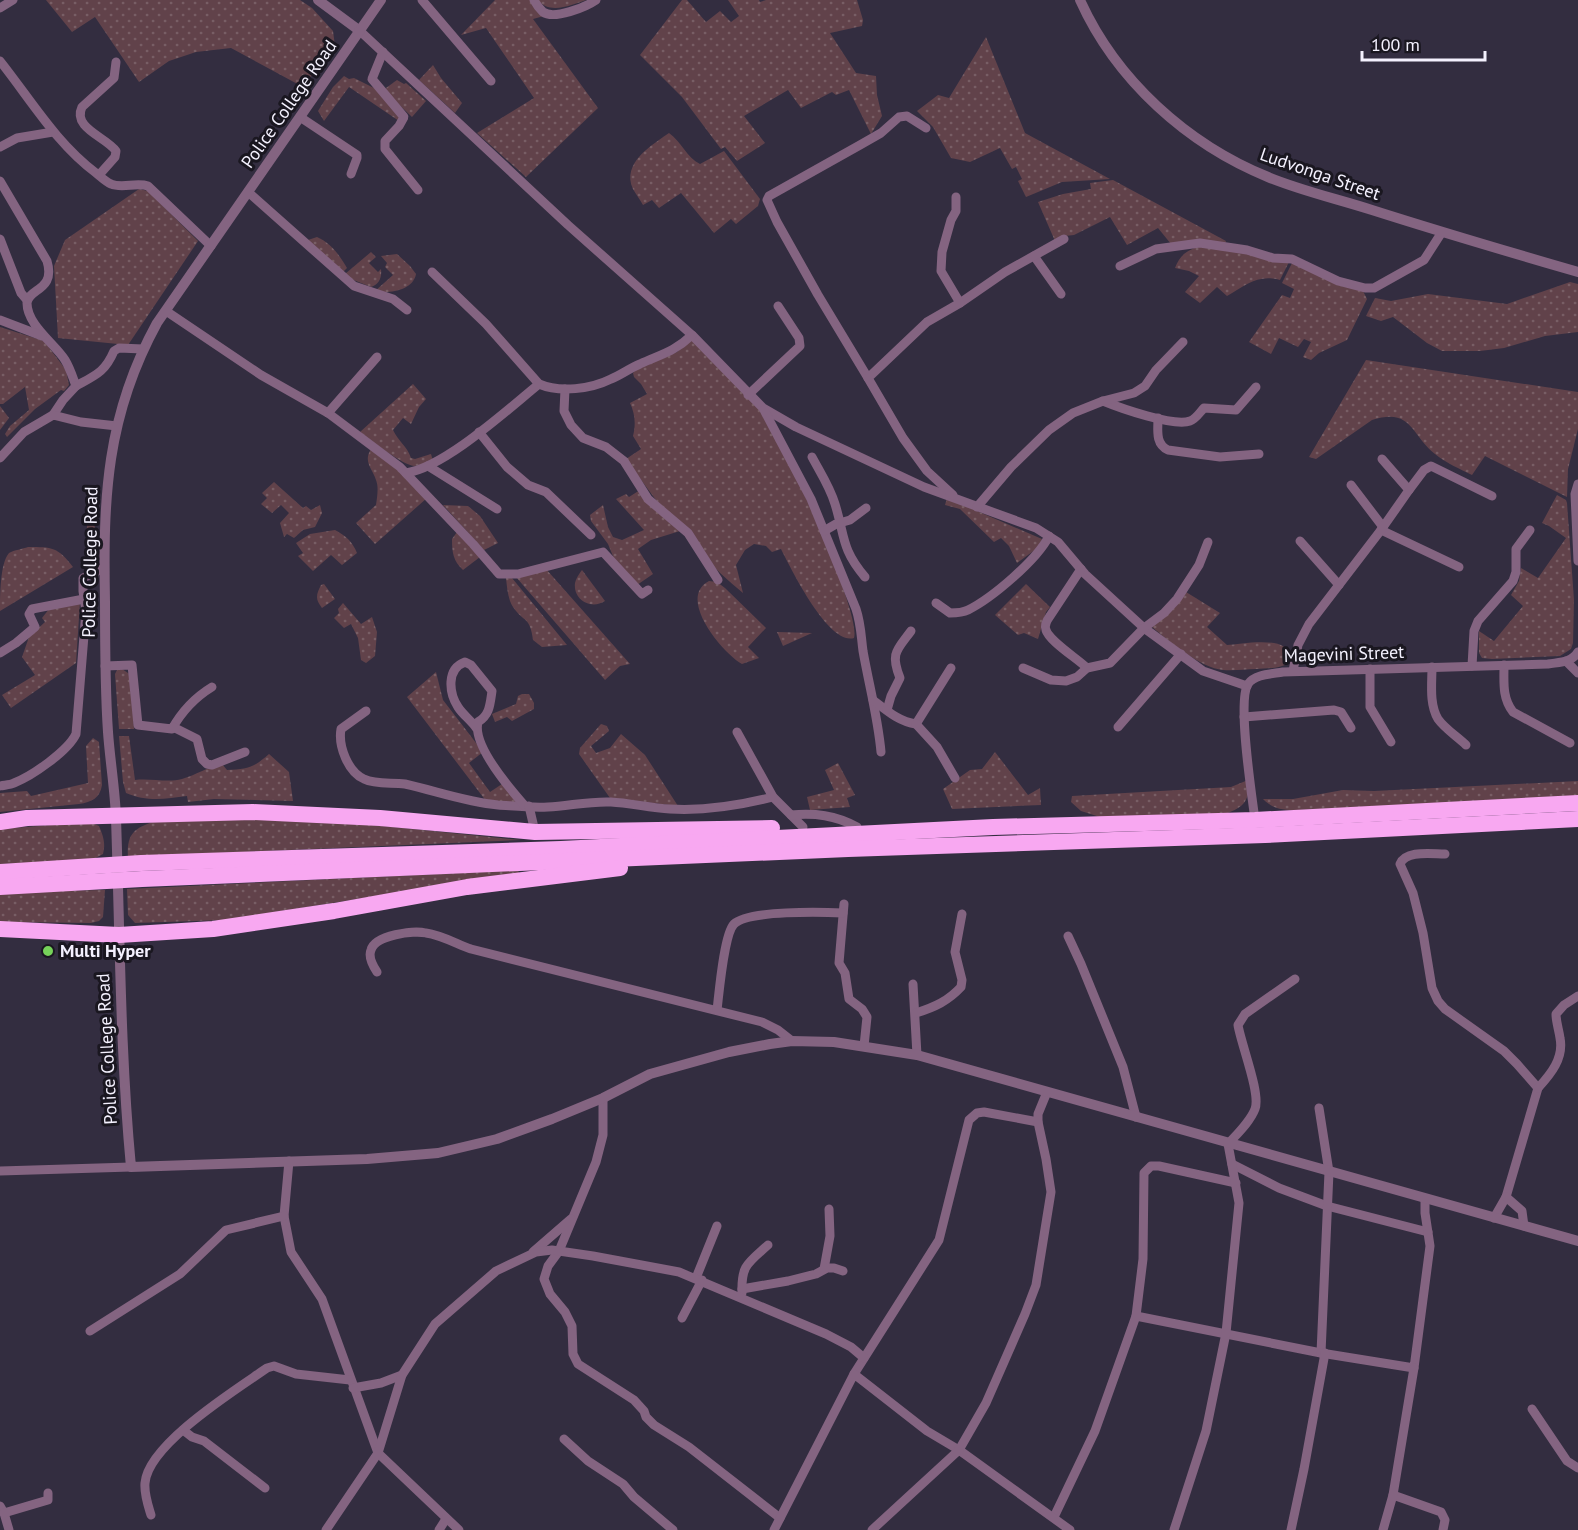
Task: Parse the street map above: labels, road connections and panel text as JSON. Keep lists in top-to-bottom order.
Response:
{
  "streets": {
    "street": ["Police College Road", "Ludvonga Street", "Magevini Street"]
  },
  "places": ["Multi Hyper"],
  "scale_bar": "100 m"
}
